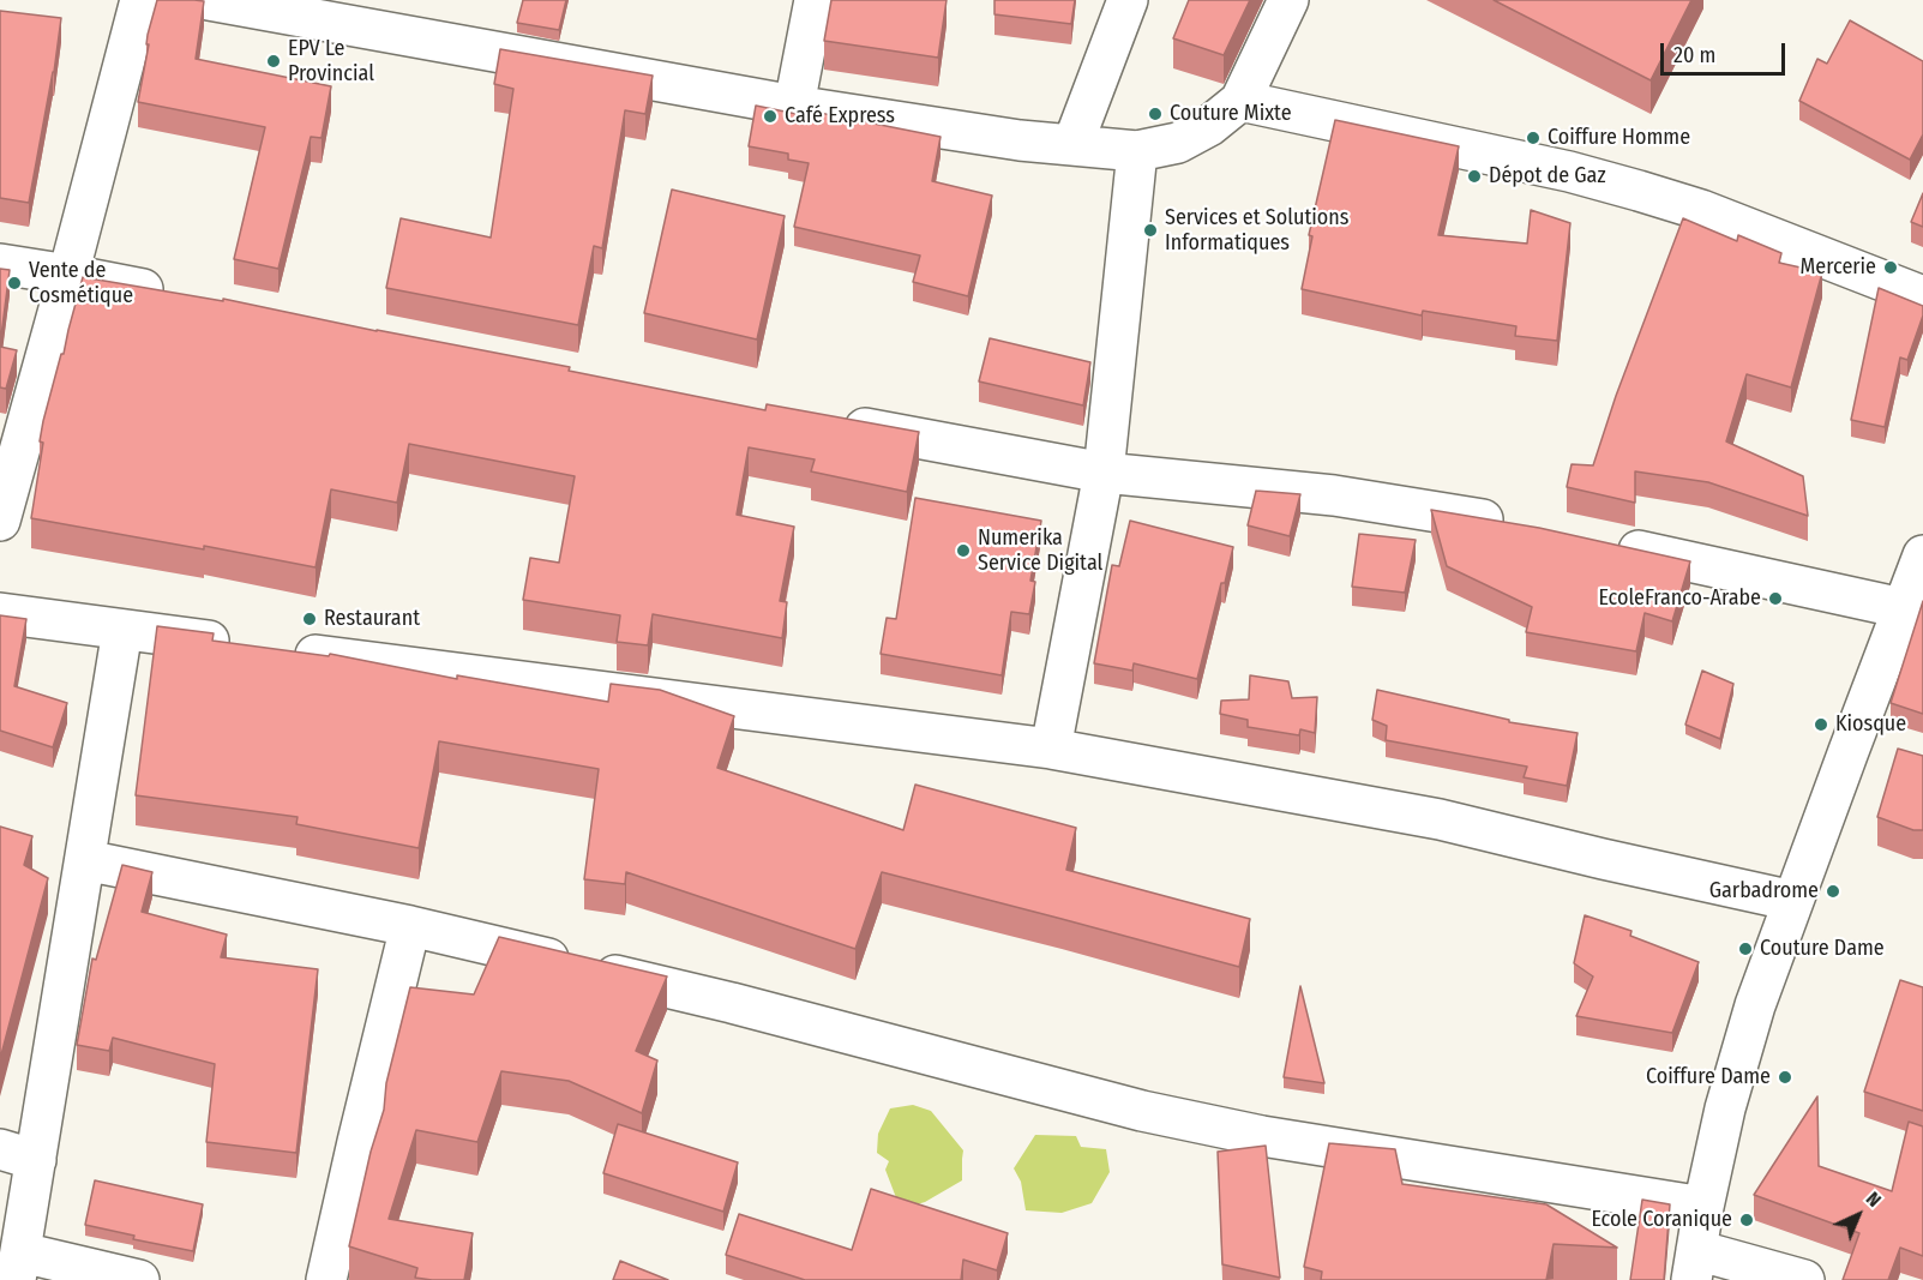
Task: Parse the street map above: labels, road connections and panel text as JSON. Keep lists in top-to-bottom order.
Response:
{
  "places": [
    "EPV Le Provincial",
    "Couture Mixte",
    "Café Express",
    "Coiffure Homme",
    "Dépot de Gaz",
    "Services et Solutions Informatiques",
    "Mercerie",
    "Vente de Cosmétique",
    "Numerika Service Digital",
    "EcoleFranco-Arabe",
    "Restaurant",
    "Kiosque",
    "Garbadrome",
    "Couture Dame",
    "Coiffure Dame",
    "Ecole Coranique"
  ],
  "scale_bar": "20 m",
  "north": "top right"
}
